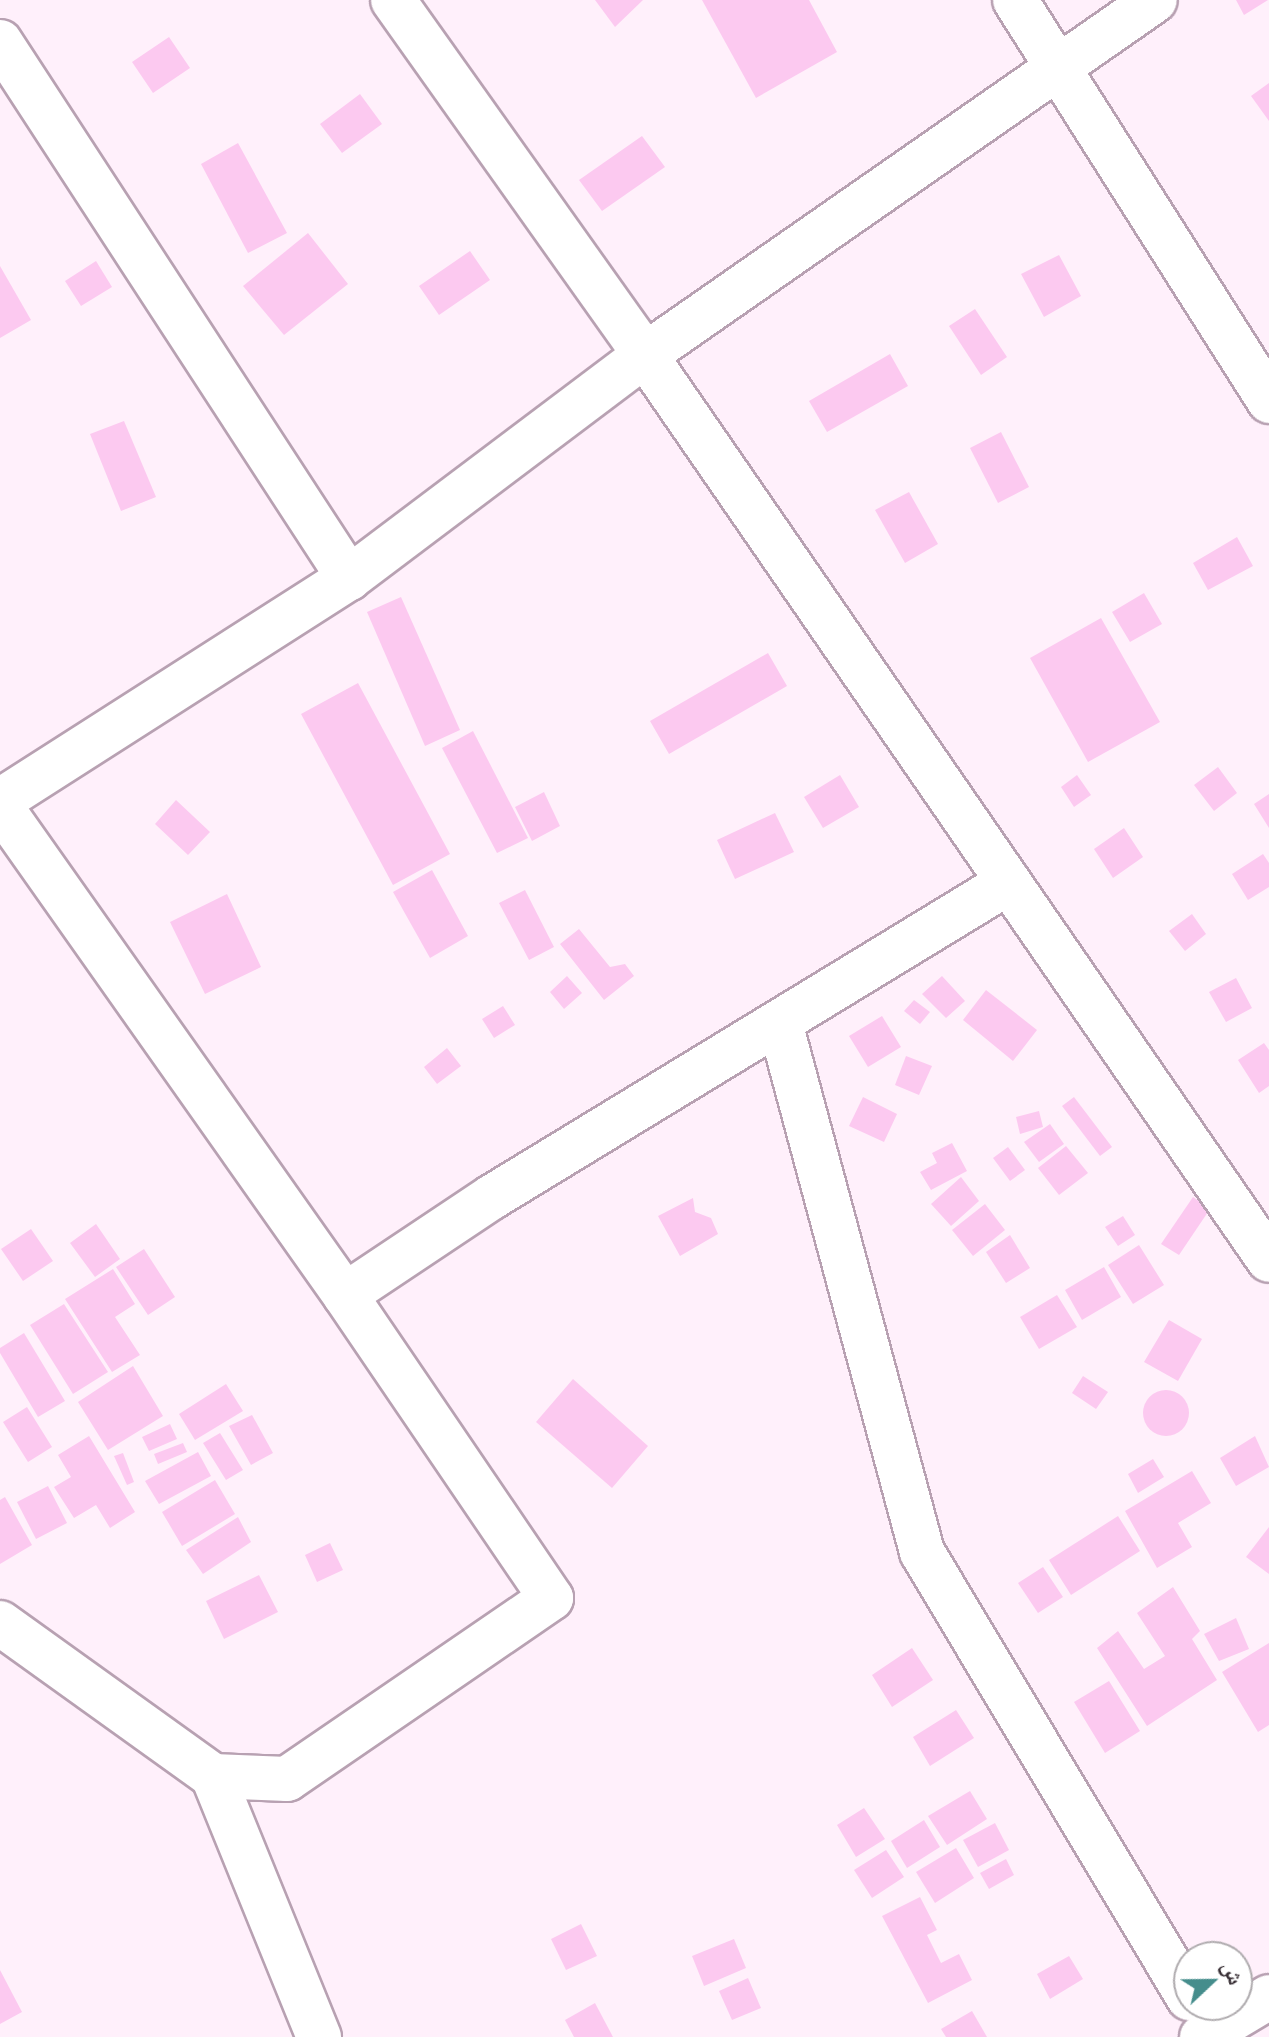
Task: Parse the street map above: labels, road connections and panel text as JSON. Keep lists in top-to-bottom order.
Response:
{
  "north": "right"
}
